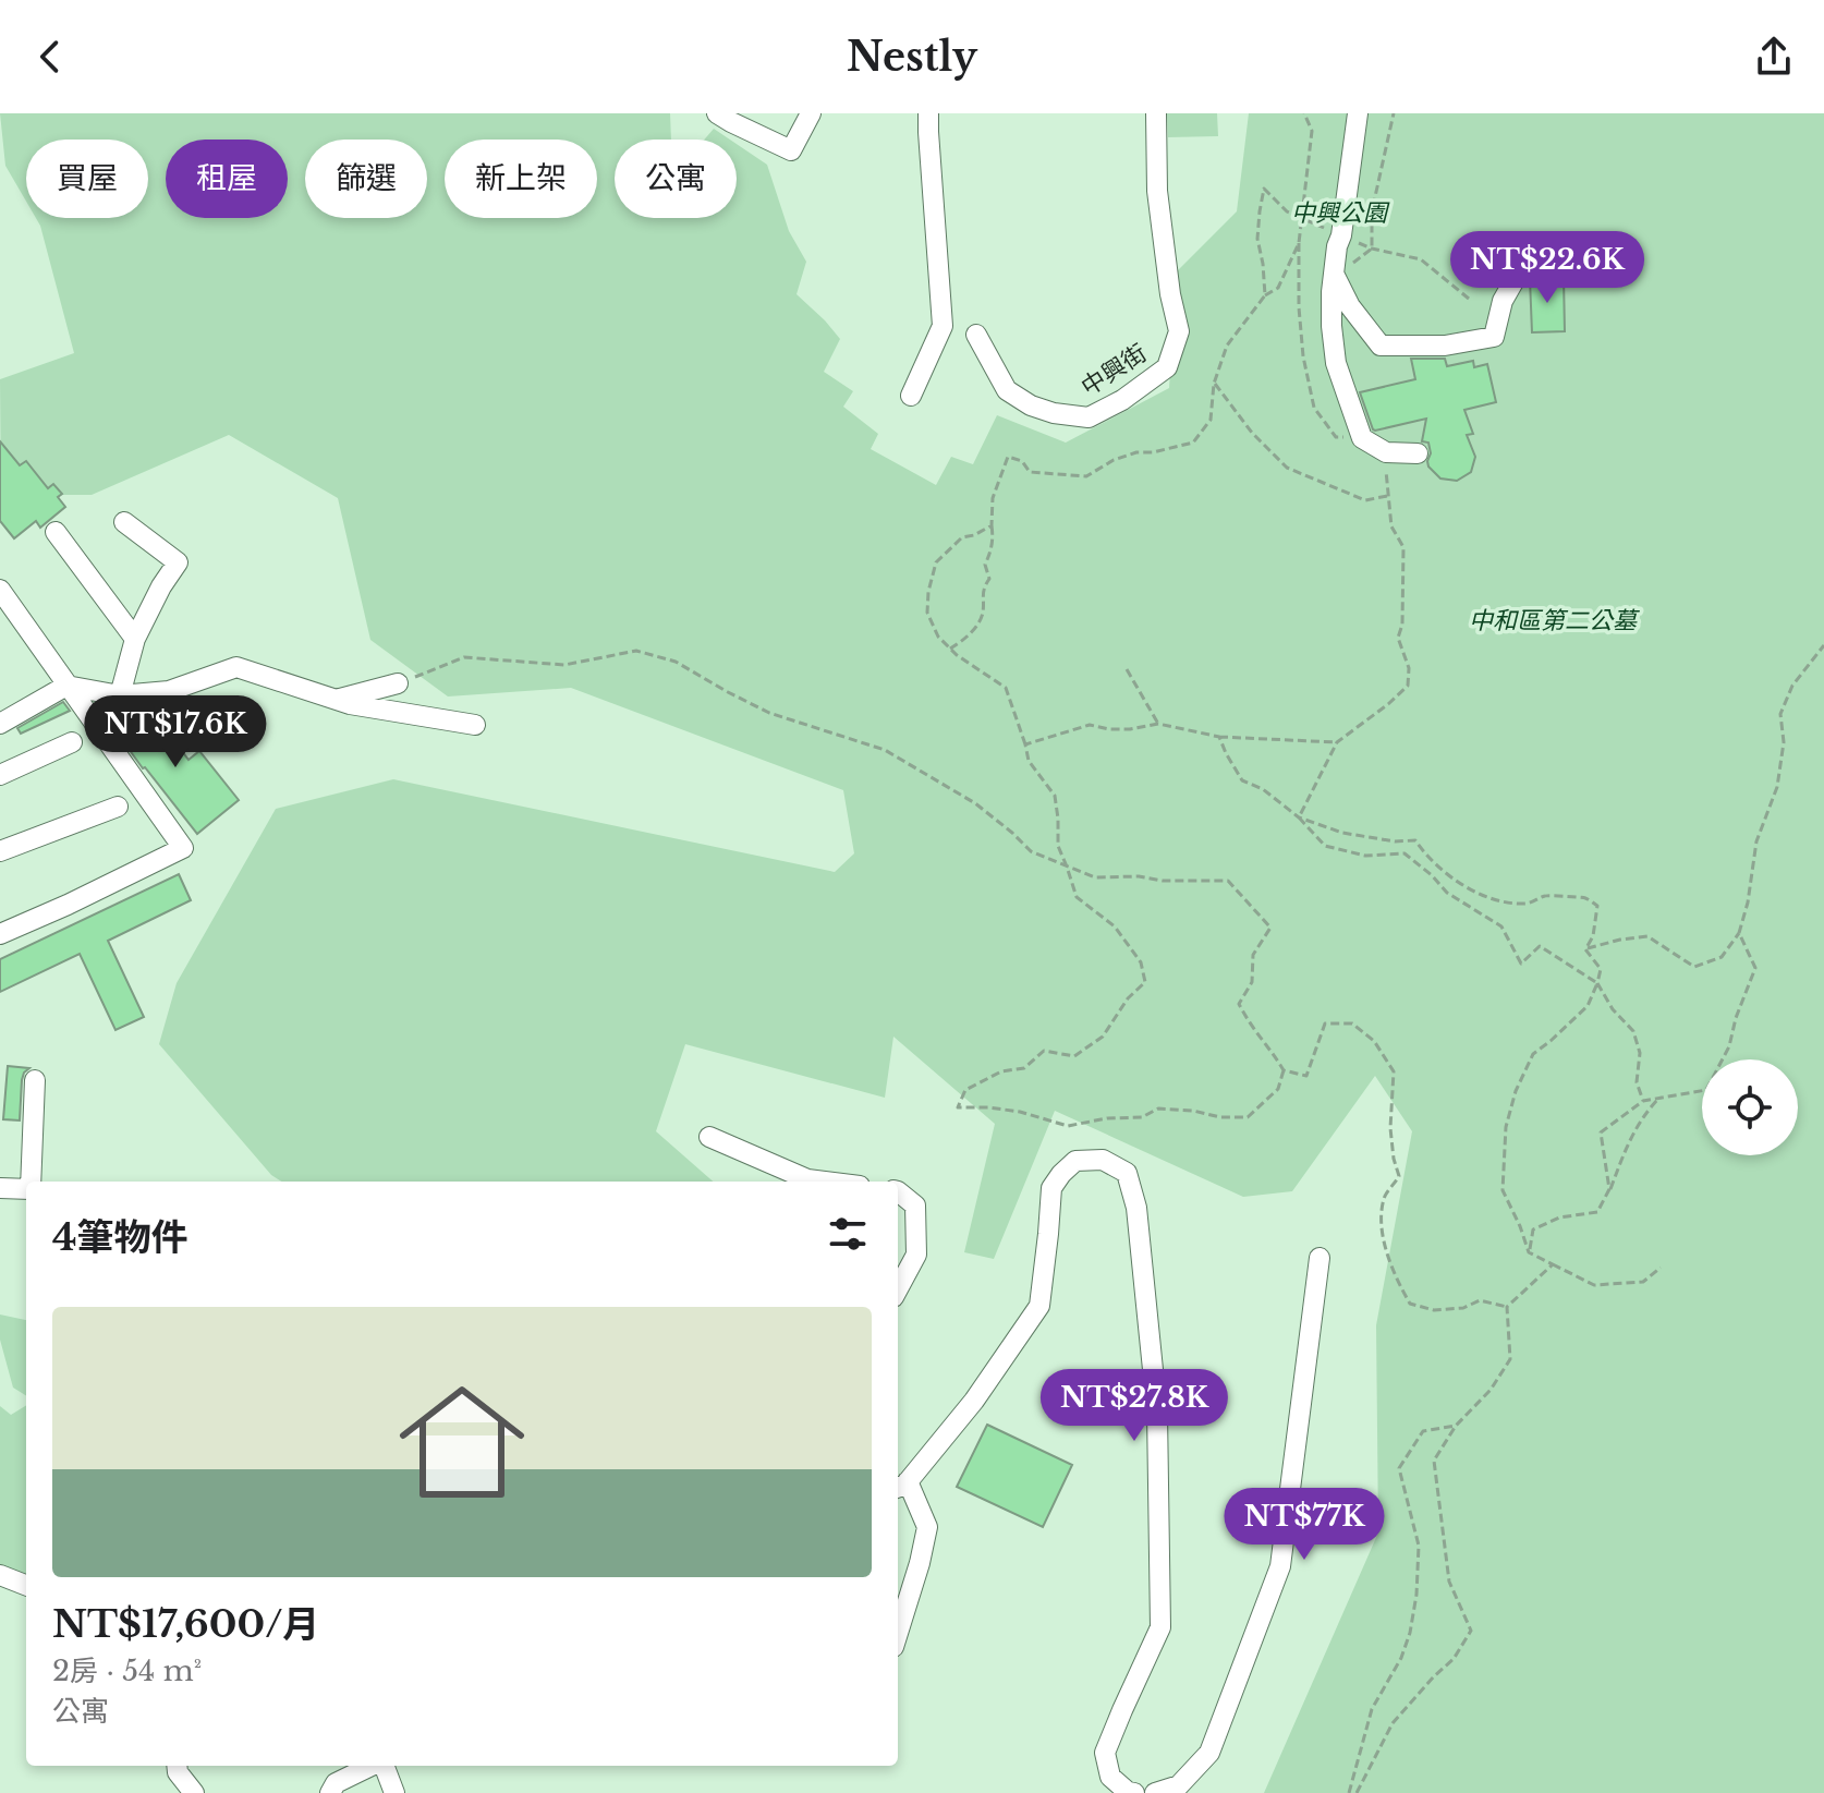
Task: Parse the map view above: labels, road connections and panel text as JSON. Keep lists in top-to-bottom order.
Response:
{
  "streets": {
    "street": ["中興街"]
  },
  "parks": ["中興公園", "中和區第二公墓"],
  "page": {
    "header": "Nestly",
    "chip": [
      "買屋",
      "租屋",
      "篩選",
      "新上架",
      "公寓"
    ],
    "price": [
      "NT$22.6K",
      "NT$17.6K",
      "NT$27.8K",
      "NT$77K"
    ],
    "heading": "4筆物件",
    "list": [
      {
        "name": "NT$17,600/月",
        "note": "2房 · 54 m² · 公寓"
      }
    ]
  }
}
